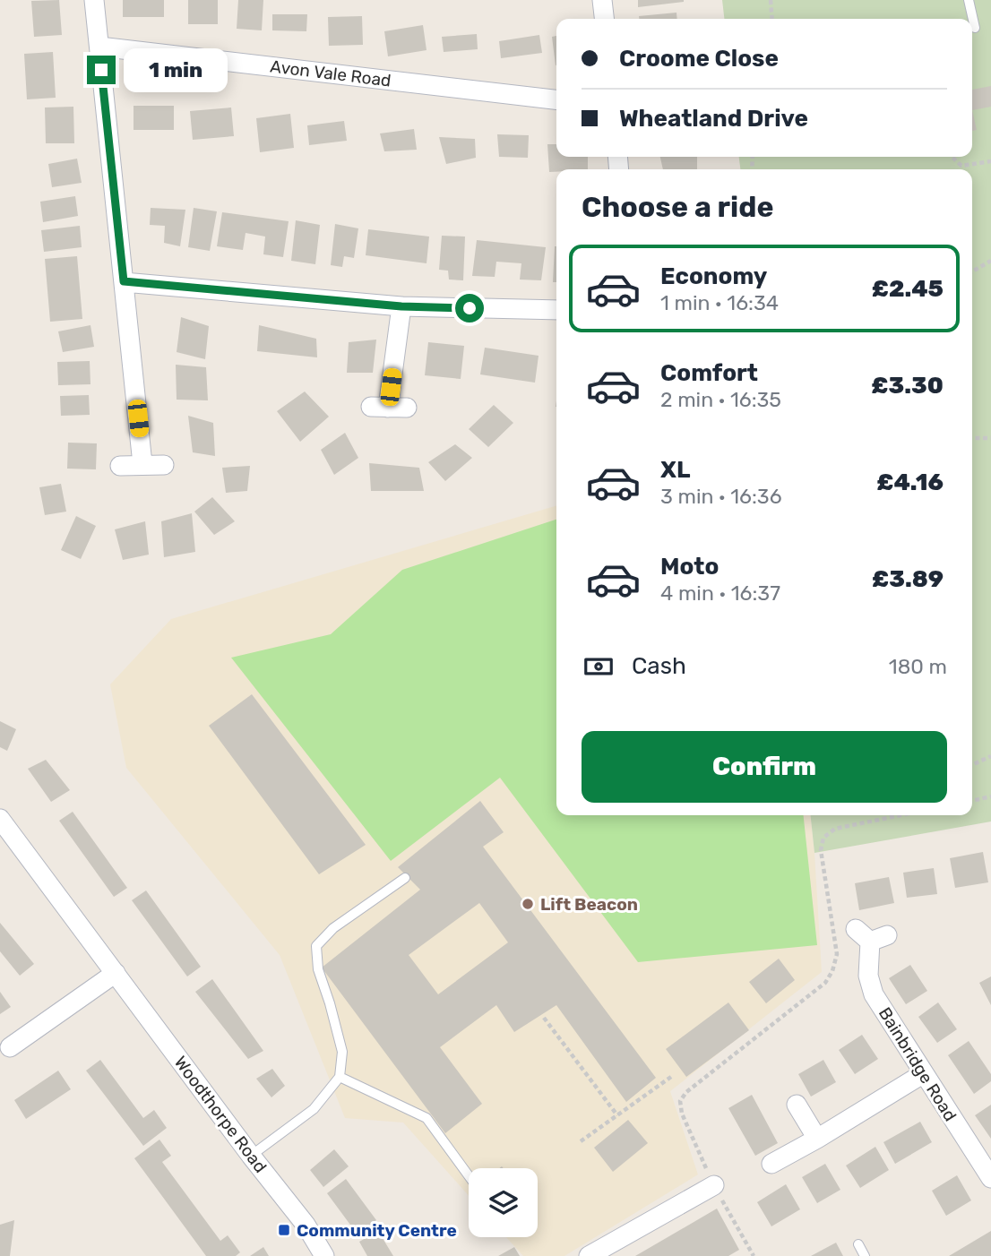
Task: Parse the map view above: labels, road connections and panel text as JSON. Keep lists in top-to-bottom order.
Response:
{
  "streets": {
    "street": ["Avon Vale Road", "Bainbridge Road", "Woodthorpe Road"]
  },
  "places": {
    "other": ["Lift Beacon"],
    "transit": ["Community Centre"]
  },
  "page": {
    "banner": ["Croome Close", "Wheatland Drive"],
    "bubble": "1 min",
    "heading": "Choose a ride",
    "list": [
      {
        "name": "Economy",
        "note": "1 min · 16:34",
        "value": "£2.45"
      },
      {
        "name": "Comfort",
        "note": "2 min · 16:35",
        "value": "£3.30"
      },
      {
        "name": "XL",
        "note": "3 min · 16:36",
        "value": "£4.16"
      },
      {
        "name": "Moto",
        "note": "4 min · 16:37",
        "value": "£3.89"
      }
    ],
    "pay": ["Cash", "180 m"],
    "buttons": "Confirm"
  }
}
